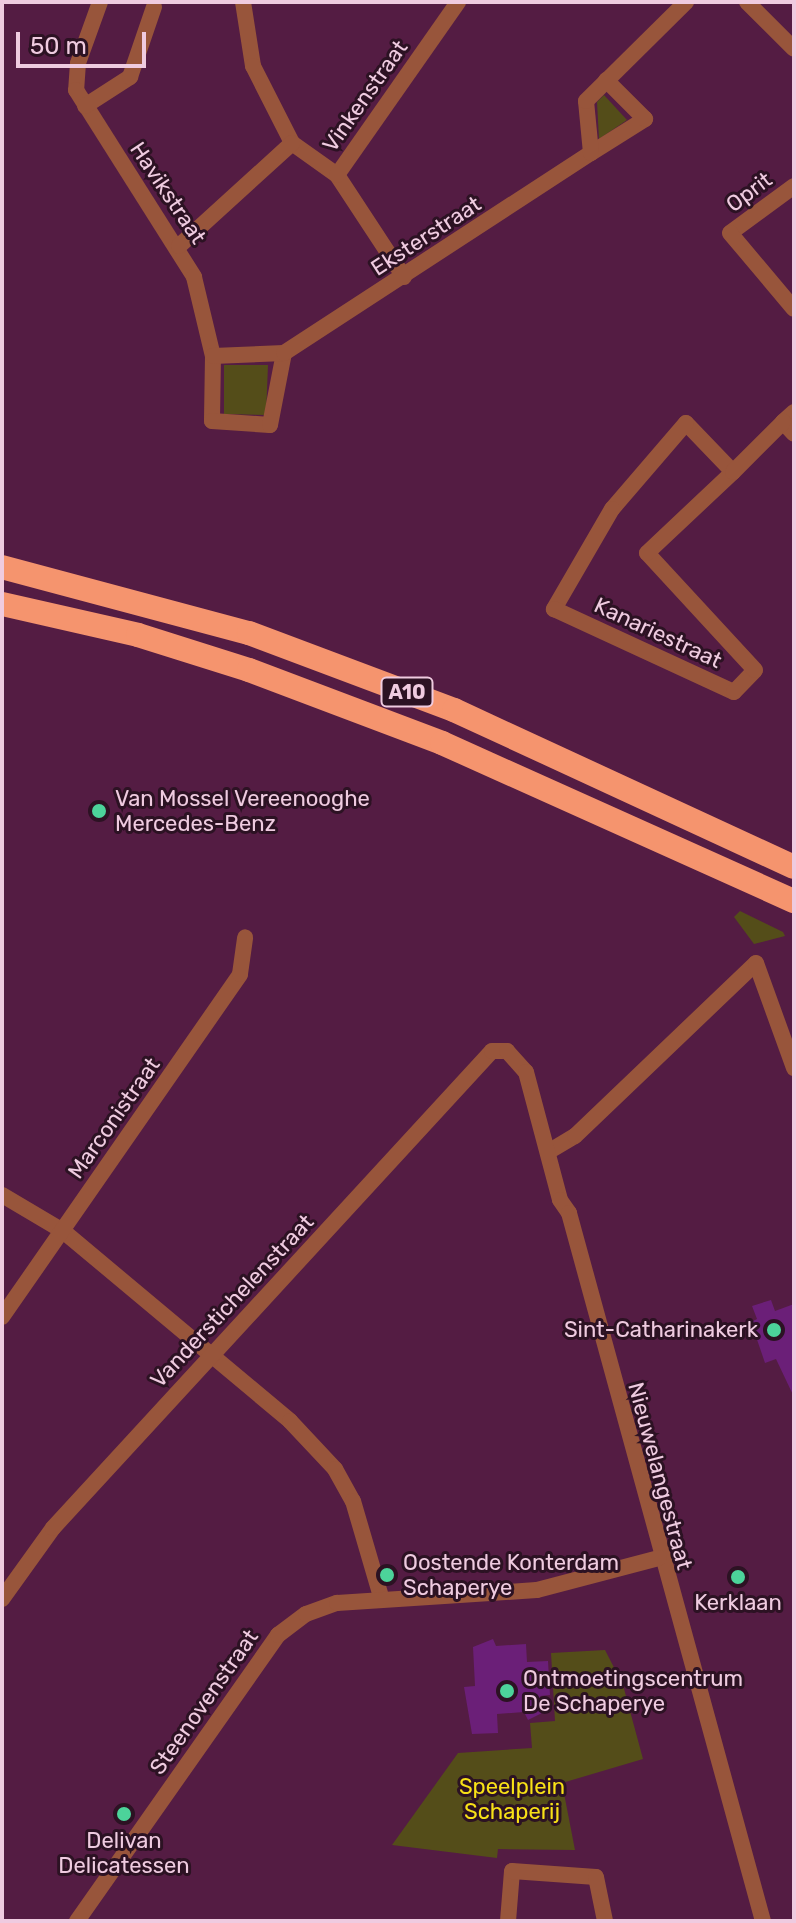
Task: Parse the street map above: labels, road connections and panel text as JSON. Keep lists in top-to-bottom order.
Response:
{
  "streets": {
    "highway": ["A10"],
    "street": [
      "Vinkenstraat",
      "Oprit",
      "Havikstraat",
      "Eksterstraat",
      "Kanariestraat",
      "Marconistraat",
      "Vanderstichelenstraat",
      "Nieuwelangestraat",
      "Steenovenstraat"
    ]
  },
  "crossings": [
    ["Havikstraat", "Eksterstraat"],
    ["Vanderstichelenstraat", "Nieuwelangestraat"],
    ["Nieuwelangestraat", "Steenovenstraat"]
  ],
  "parks": ["Speelplein Schaperij"],
  "places": [
    "Van Mossel Vereenooghe Mercedes-Benz",
    "Sint-Catharinakerk",
    "Oostende Konterdam Schaperye",
    "Kerklaan",
    "Ontmoetingscentrum De Schaperye",
    "Delivan Delicatessen"
  ],
  "scale_bar": "50 m"
}
